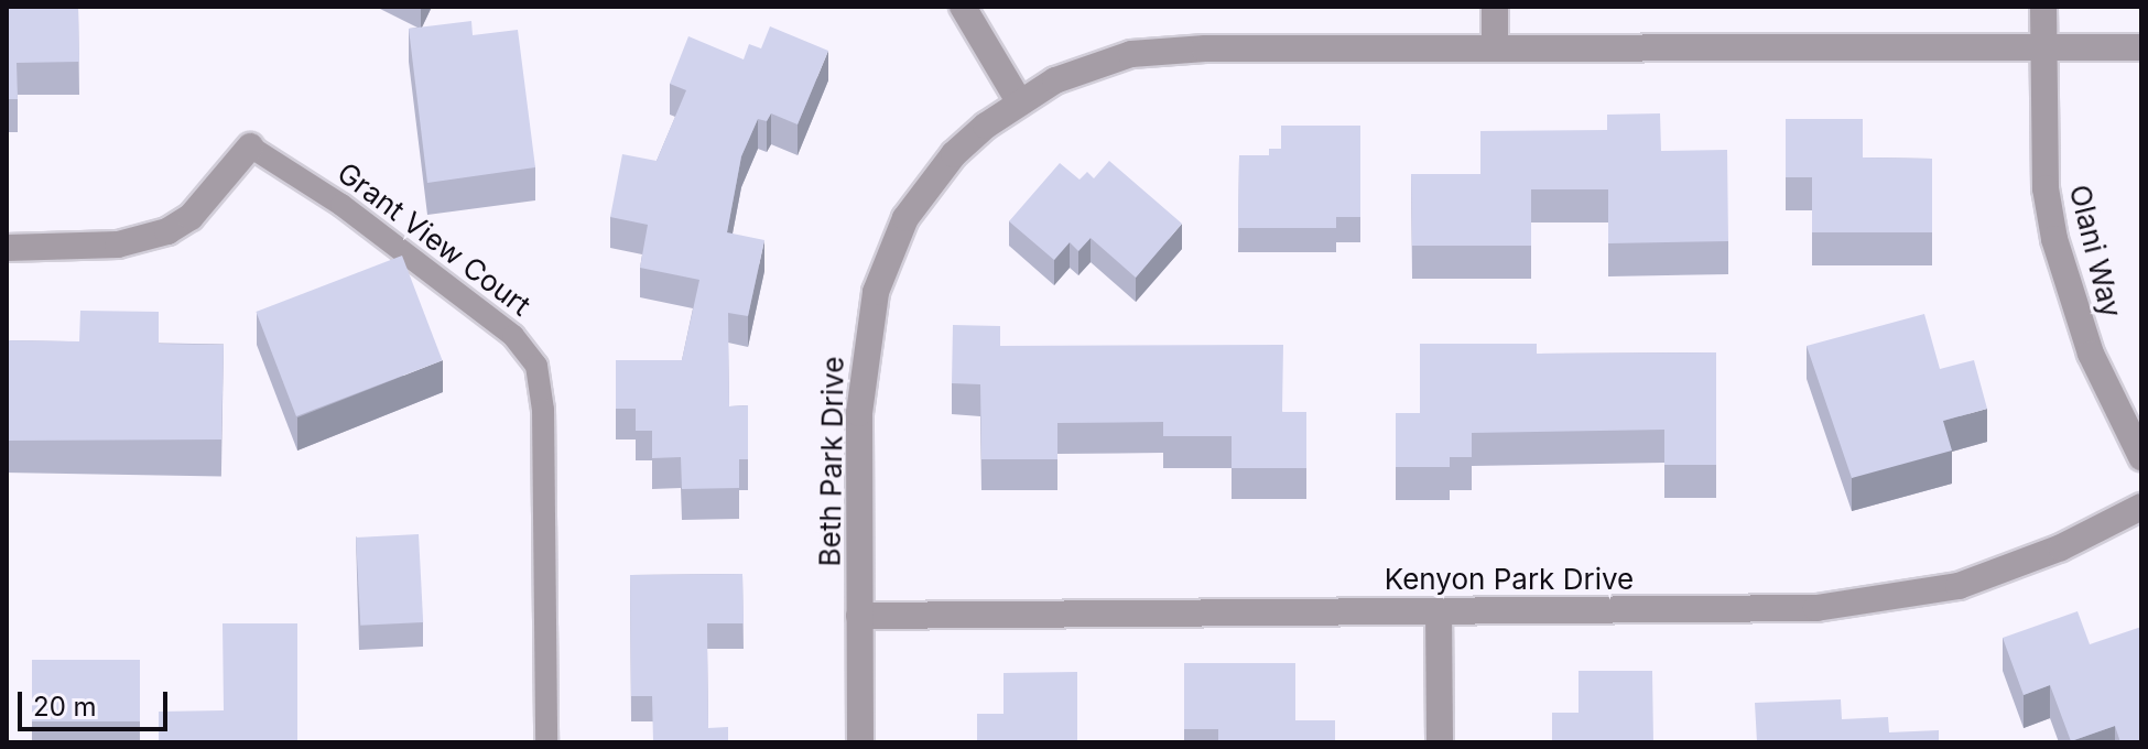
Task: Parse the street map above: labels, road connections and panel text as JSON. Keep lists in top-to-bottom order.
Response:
{
  "streets": {
    "street": [
      "Grant View Court",
      "Olani Way",
      "Beth Park Drive",
      "Kenyon Park Drive"
    ]
  },
  "crossings": [
    ["Olani Way", "Beth Park Drive"],
    ["Beth Park Drive", "Kenyon Park Drive"]
  ],
  "scale_bar": "20 m"
}
